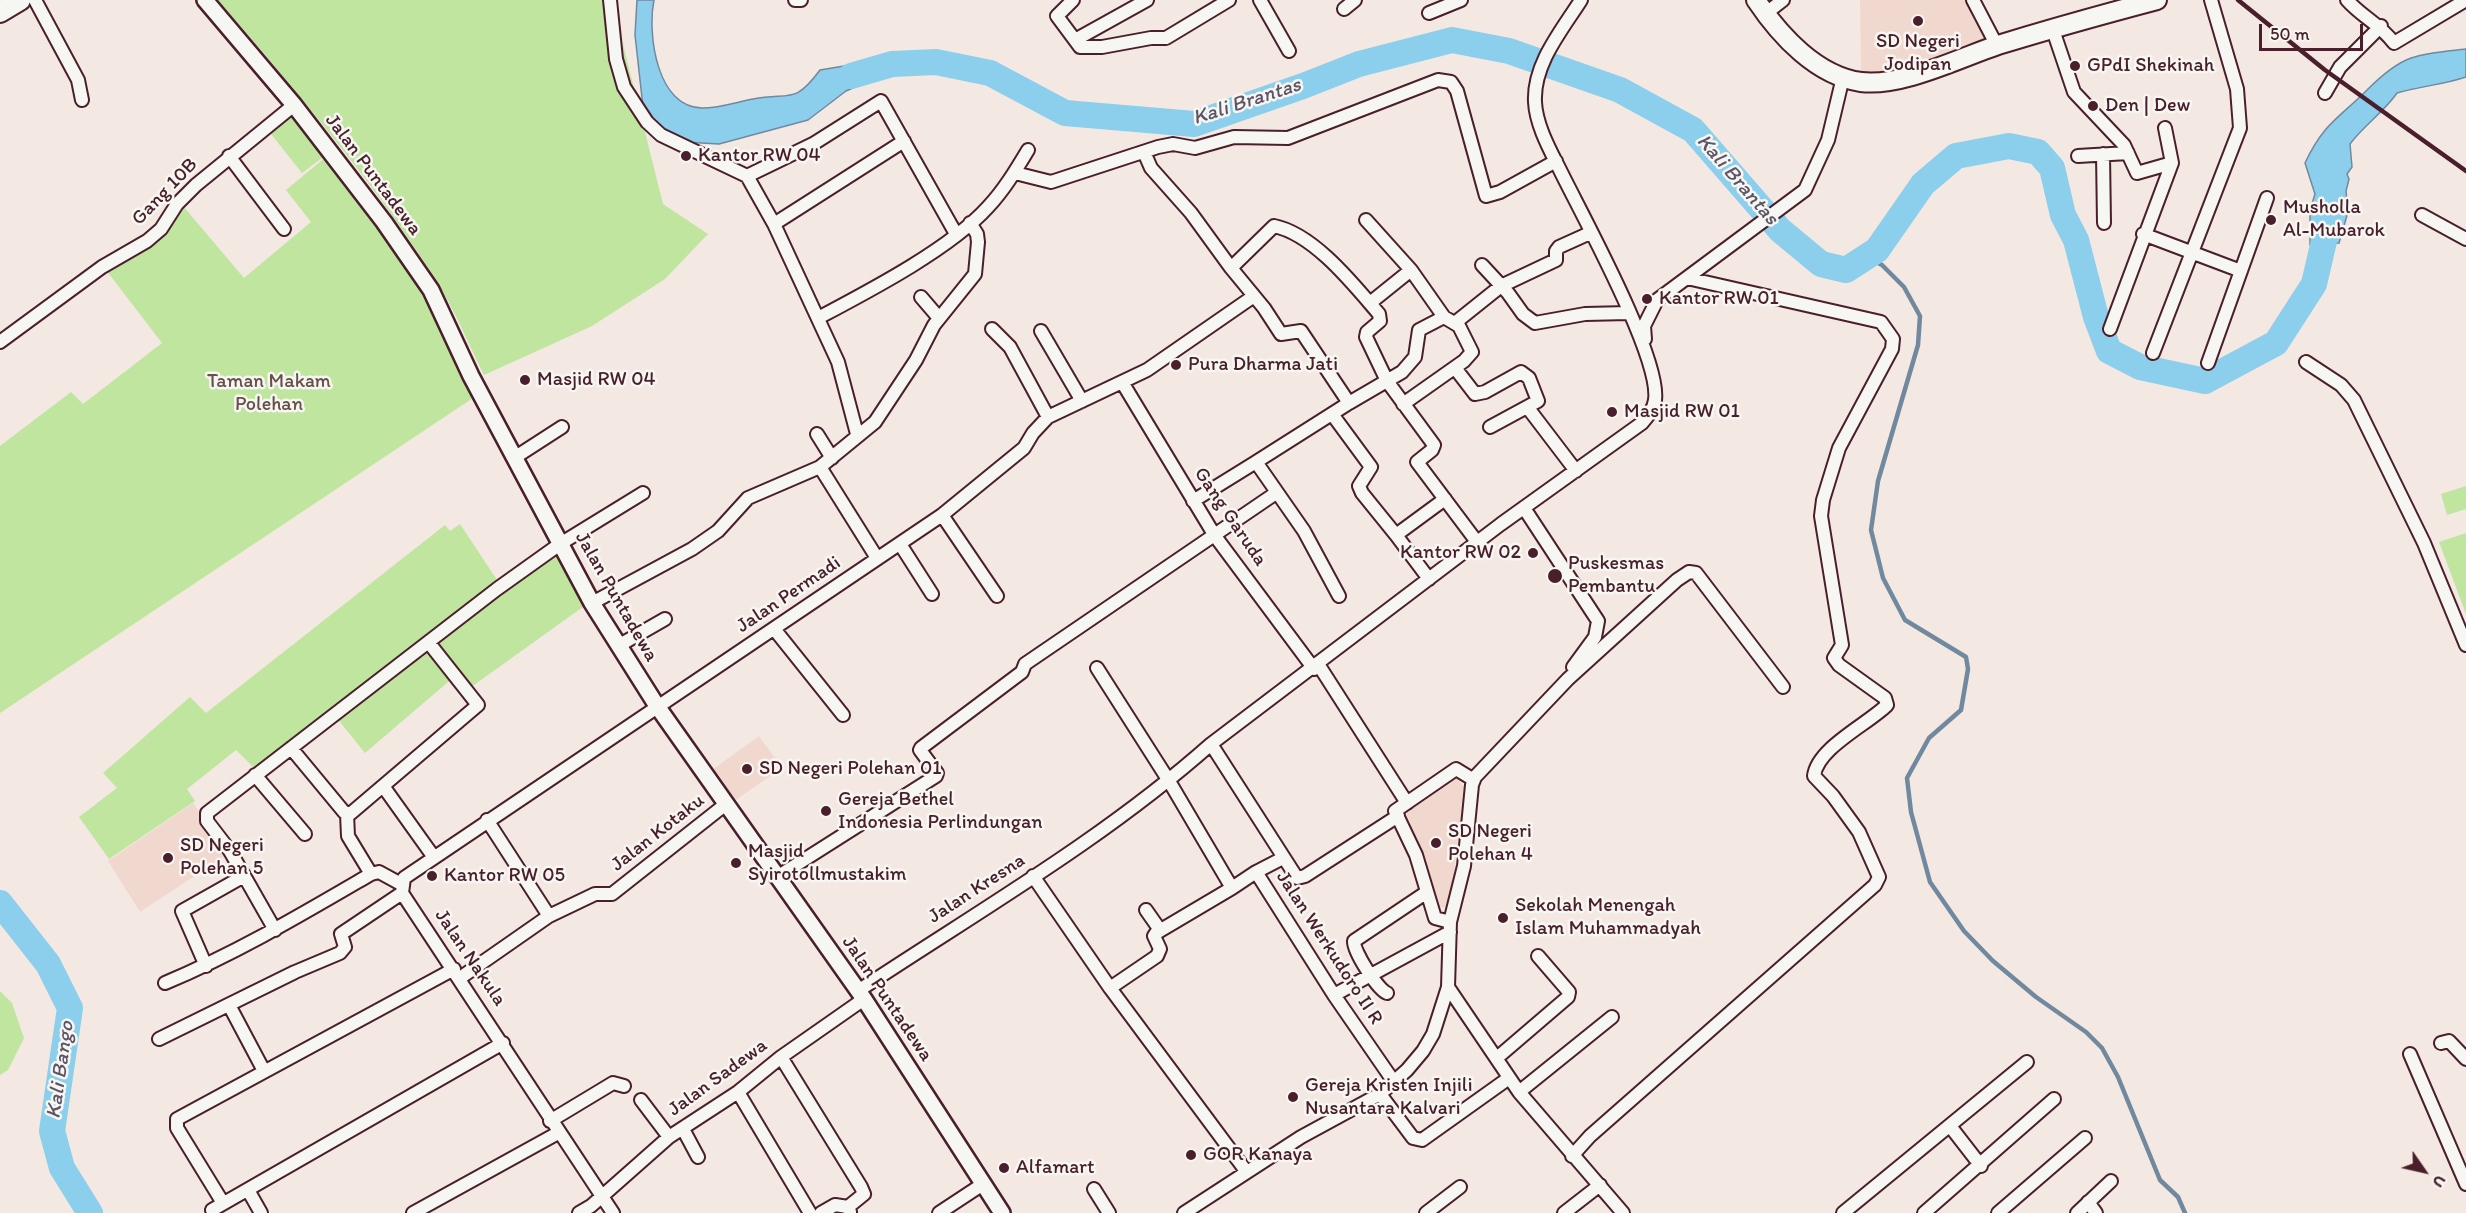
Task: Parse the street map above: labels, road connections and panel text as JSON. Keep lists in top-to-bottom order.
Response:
{
  "streets": {
    "street": [
      "Jalan Puntadewa",
      "Gang 10B",
      "Gang Garuda",
      "Jalan Permadi",
      "Jalan Kotaku",
      "Jalan Kresna",
      "Jalan Werkudoro II R",
      "Jalan Nakula",
      "Jalan Sadewa"
    ]
  },
  "crossings": [
    ["Jalan Puntadewa", "Gang 10B"],
    ["Jalan Puntadewa", "Jalan Permadi"],
    ["Jalan Puntadewa", "Jalan Kotaku"],
    ["Jalan Puntadewa", "Jalan Kresna"],
    ["Jalan Puntadewa", "Jalan Sadewa"],
    ["Gang Garuda", "Jalan Kresna"],
    ["Jalan Kotaku", "Jalan Nakula"],
    ["Jalan Kresna", "Jalan Sadewa"],
    ["Jalan Nakula", "Jalan Sadewa"]
  ],
  "water": ["Kali Brantas", "Kali Bango"],
  "parks": ["Taman Makam Polehan"],
  "places": [
    "SD Negeri Jodipan",
    "GPdI Shekinah",
    "Den | Dew",
    "Kantor RW 04",
    "Musholla Al-Mubarok",
    "Kantor RW 01",
    "Pura Dharma Jati",
    "Masjid RW 04",
    "Masjid RW 01",
    "Kantor RW 02",
    "Puskesmas Pembantu",
    "SD Negeri Polehan 01",
    "Gereja Bethel Indonesia Perlindungan",
    "SD Negeri Polehan 4",
    "SD Negeri Polehan 5",
    "Masjid Syirotollmustakim",
    "Kantor RW 05",
    "Sekolah Menengah Islam Muhammadyah",
    "Gereja Kristen Injili Nusantara Kalvari",
    "GOR Kanaya",
    "Alfamart"
  ],
  "scale_bar": "50 m",
  "north": "bottom right"
}
